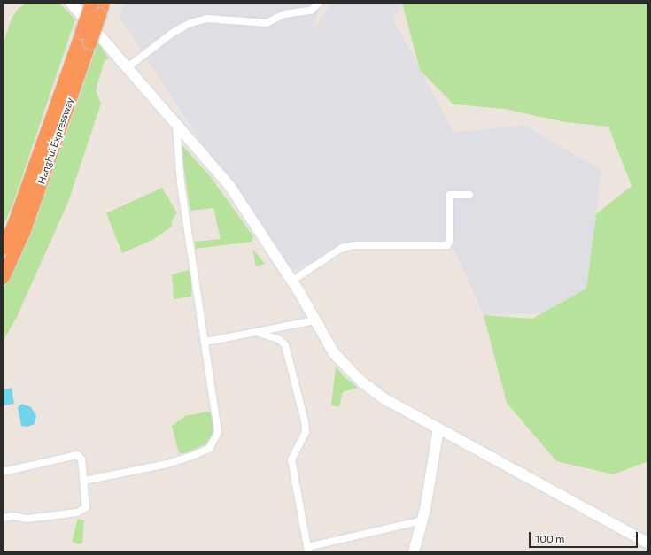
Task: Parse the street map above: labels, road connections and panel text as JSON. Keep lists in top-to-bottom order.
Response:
{
  "streets": {
    "highway": ["Hanghui Expressway"]
  },
  "scale_bar": "100 m"
}
